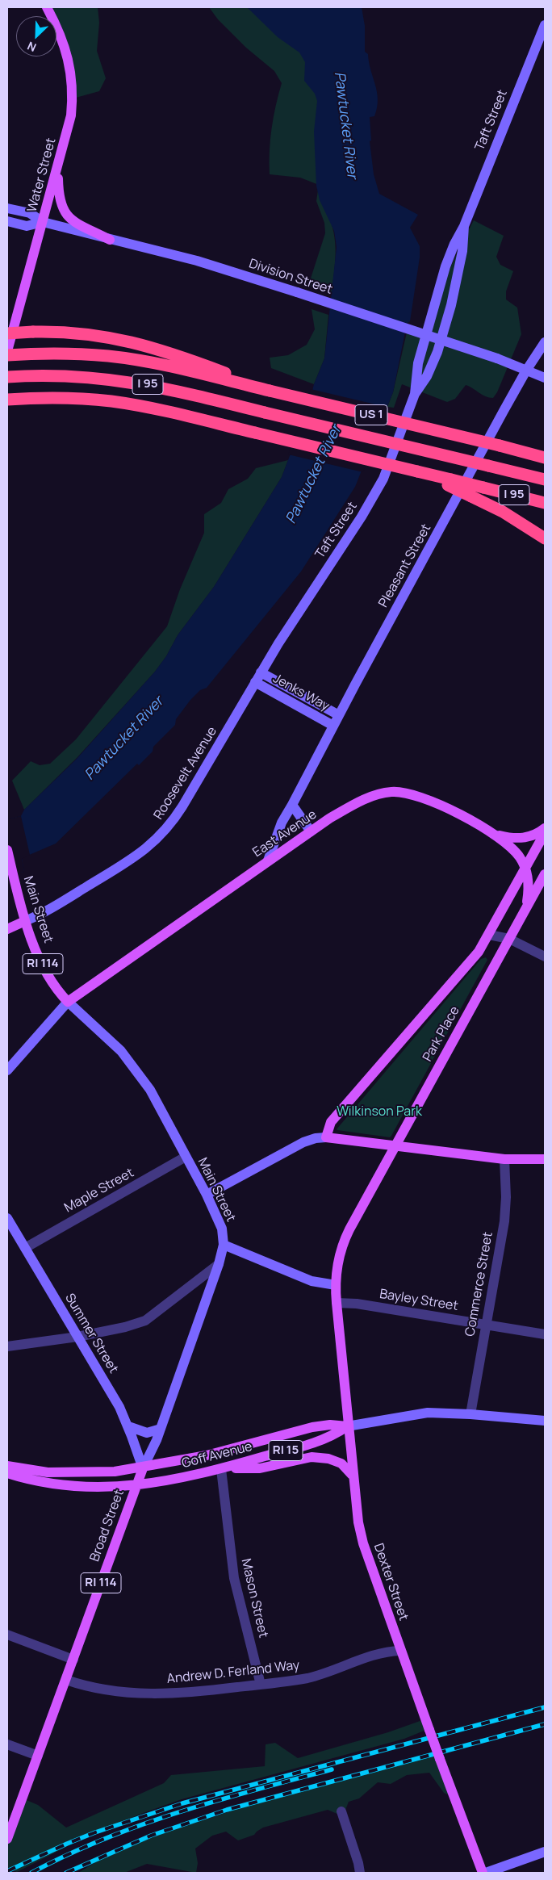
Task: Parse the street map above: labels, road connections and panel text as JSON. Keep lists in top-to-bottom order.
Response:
{
  "streets": {
    "highway": ["I 95", "US 1"],
    "main road": [
      "Taft Street",
      "Water Street",
      "Division Street",
      "Pleasant Street",
      "Jenks Way",
      "Roosevelt Avenue",
      "East Avenue",
      "Main Street",
      "RI 114",
      "Park Place",
      "Summer Street",
      "RI 15",
      "Goff Avenue",
      "Broad Street",
      "Dexter Street"
    ],
    "street": [
      "Maple Street",
      "Commerce Street",
      "Bayley Street",
      "Mason Street",
      "Andrew D. Ferland Way"
    ]
  },
  "crossings": [
    ["Taft Street", "Jenks Way"],
    ["Taft Street", "Roosevelt Avenue"],
    ["Water Street", "Division Street"],
    ["Division Street", "Pleasant Street"],
    ["Pleasant Street", "Jenks Way"],
    ["Pleasant Street", "East Avenue"],
    ["Jenks Way", "Roosevelt Avenue"],
    ["Roosevelt Avenue", "Main Street"],
    ["East Avenue", "Main Street"],
    ["East Avenue", "Park Place"],
    ["Main Street", "Maple Street"],
    ["Main Street", "Broad Street"],
    ["Maple Street", "Summer Street"],
    ["Commerce Street", "Bayley Street"],
    ["Commerce Street", "Goff Avenue"],
    ["Bayley Street", "Dexter Street"],
    ["Summer Street", "RI 15"],
    ["Summer Street", "Goff Avenue"],
    ["Summer Street", "Broad Street"],
    ["RI 15", "Goff Avenue"],
    ["RI 15", "Broad Street"],
    ["Goff Avenue", "Broad Street"],
    ["Goff Avenue", "Dexter Street"],
    ["Goff Avenue", "Mason Street"],
    ["Broad Street", "Andrew D. Ferland Way"],
    ["Dexter Street", "Andrew D. Ferland Way"],
    ["Mason Street", "Andrew D. Ferland Way"]
  ],
  "water": ["Pawtucket River"],
  "parks": ["Wilkinson Park"],
  "north": "bottom left"
}
